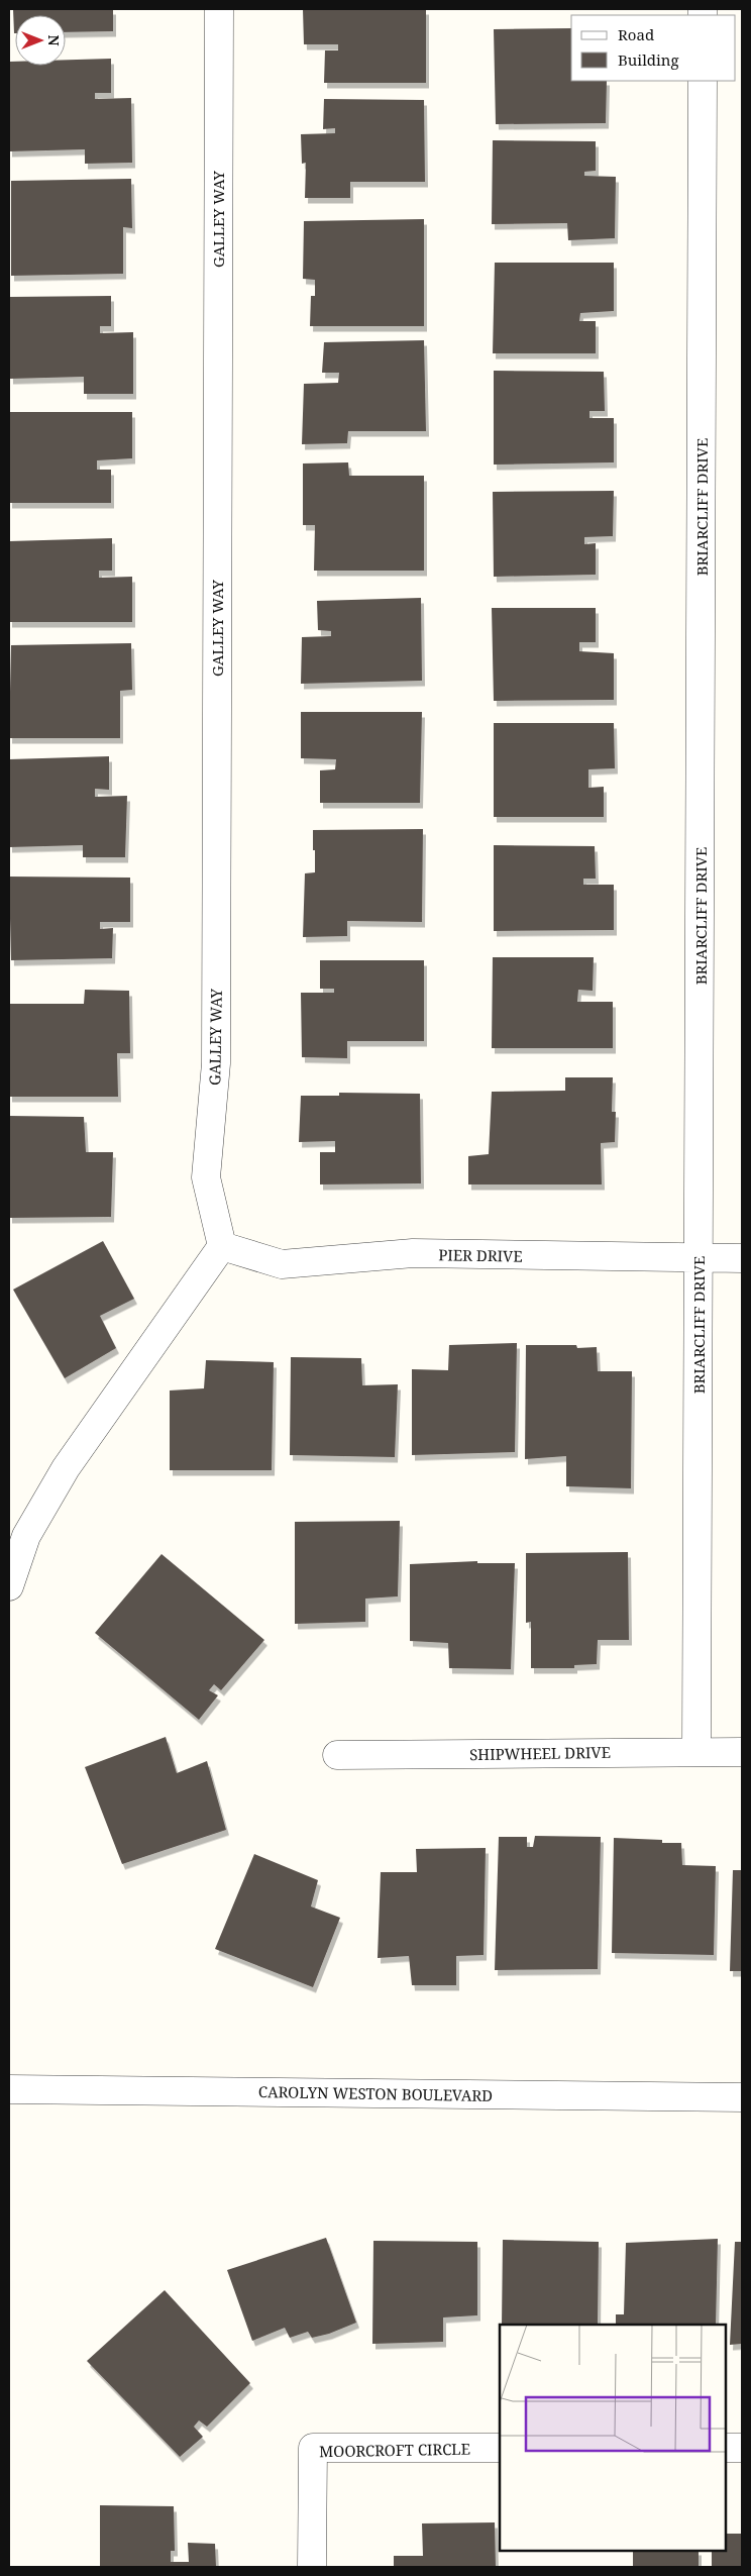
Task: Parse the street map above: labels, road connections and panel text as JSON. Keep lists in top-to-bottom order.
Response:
{
  "streets": {
    "street": [
      "GALLEY WAY",
      "BRIARCLIFF DRIVE",
      "PIER DRIVE",
      "SHIPWHEEL DRIVE",
      "CAROLYN WESTON BOULEVARD",
      "MOORCROFT CIRCLE"
    ]
  },
  "crossings": [
    ["GALLEY WAY", "PIER DRIVE"],
    ["BRIARCLIFF DRIVE", "PIER DRIVE"],
    ["BRIARCLIFF DRIVE", "SHIPWHEEL DRIVE"]
  ],
  "legend": ["Road", "Building"],
  "north": "right"
}
